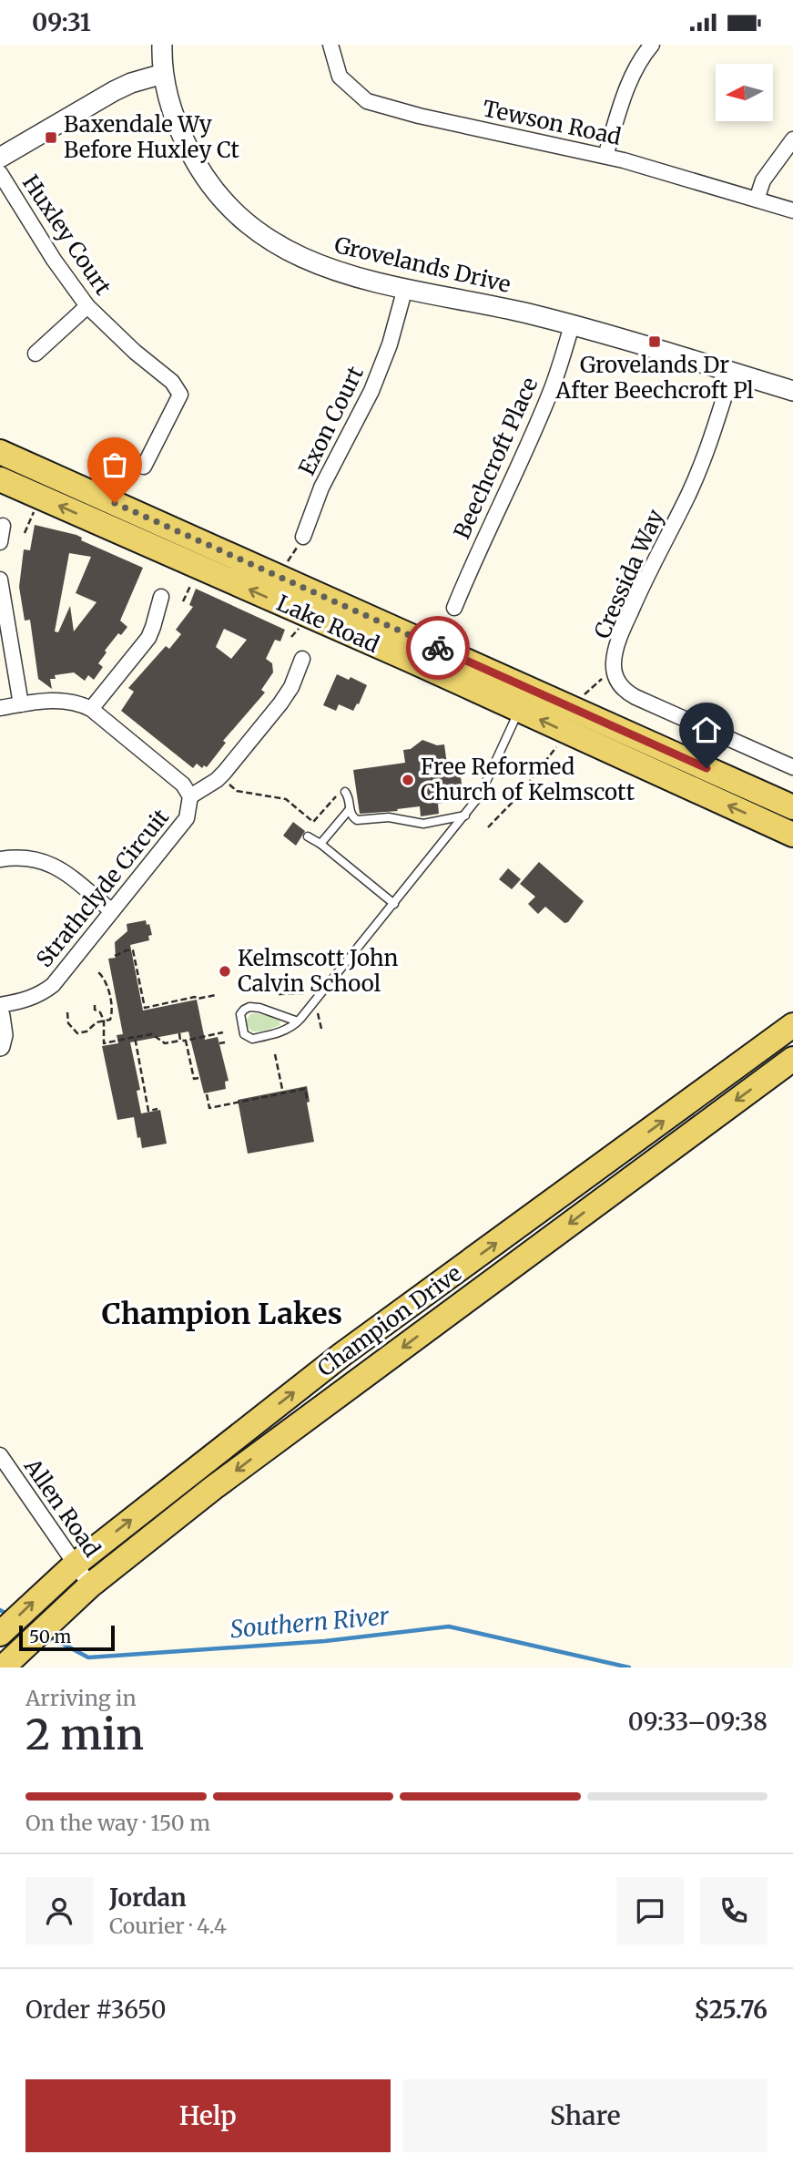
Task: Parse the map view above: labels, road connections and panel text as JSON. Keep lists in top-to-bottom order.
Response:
{
  "streets": {
    "main road": ["Lake Road", "Champion Drive"],
    "street": [
      "Tewson Road",
      "Huxley Court",
      "Grovelands Drive",
      "Exon Court",
      "Beechcroft Place",
      "Cressida Way",
      "Strathclyde Circuit",
      "Allen Road"
    ]
  },
  "crossings": [
    ["Grovelands Drive", "Exon Court"],
    ["Grovelands Drive", "Beechcroft Place"],
    ["Grovelands Drive", "Cressida Way"],
    ["Champion Drive", "Allen Road"]
  ],
  "districts": ["Champion Lakes"],
  "water": ["Southern River"],
  "places": {
    "transit": ["Baxendale Wy Before Huxley Ct", "Grovelands Dr After Beechcroft Pl"],
    "other": ["Free Reformed Church of Kelmscott", "Kelmscott John Calvin School"]
  },
  "scale_bar": "50 m",
  "north": "left",
  "page": {
    "status": "09:31",
    "scale": "50 m",
    "heading": ["2 min", "Arriving in", "09:33–09:38"],
    "panel": [
      "Jordan",
      "Courier · 4.4",
      "Order #3650",
      "$25.76"
    ],
    "bar": "On the way · 150 m",
    "buttons": ["Help", "Share"]
  }
}
